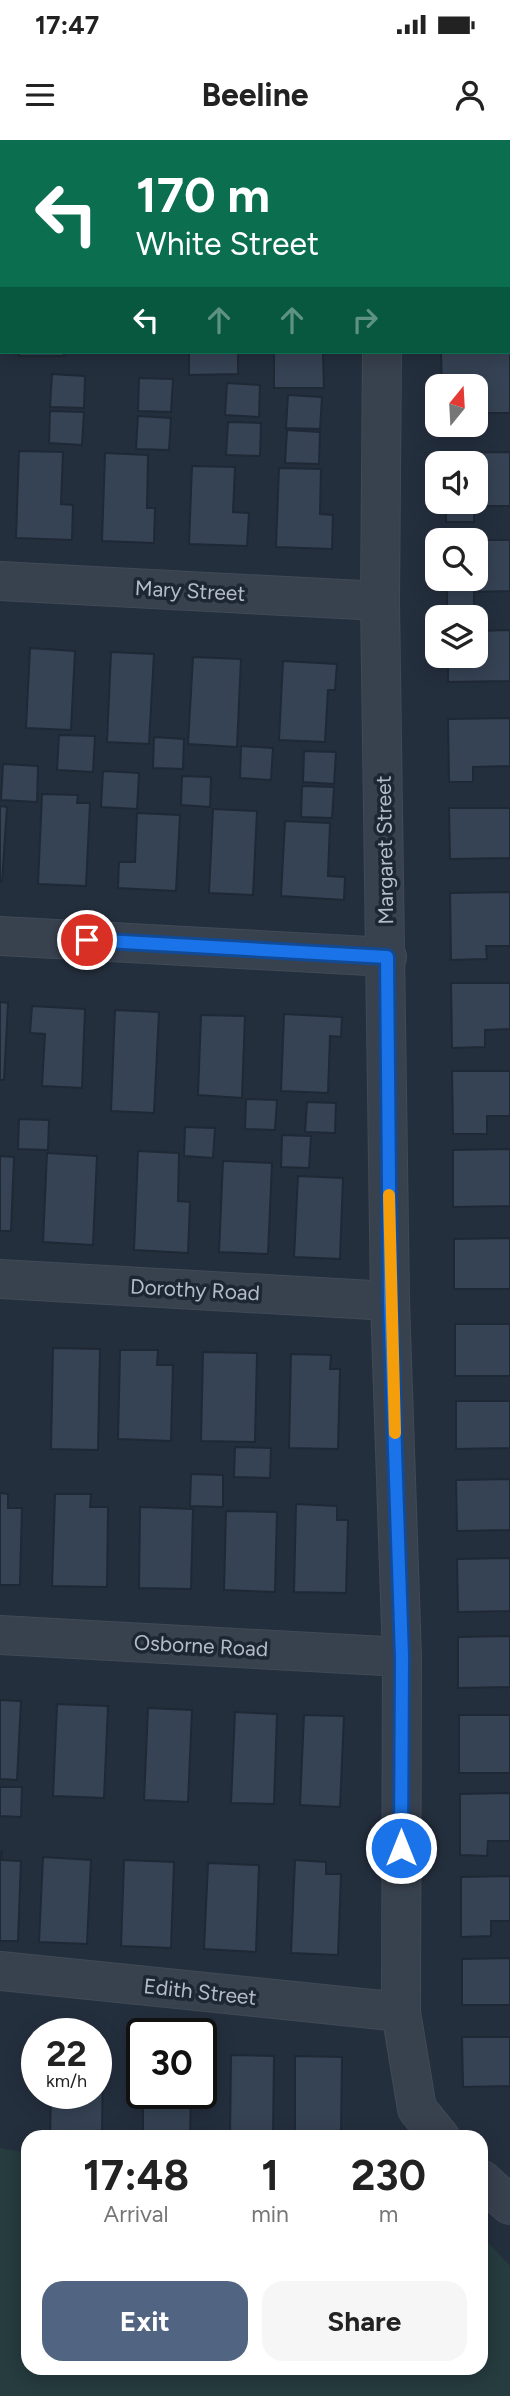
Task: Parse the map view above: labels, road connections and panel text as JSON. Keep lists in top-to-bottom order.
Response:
{
  "streets": {
    "street": [
      "Mary Street",
      "Margaret Street",
      "Dorothy Road",
      "Osborne Road",
      "Edith Street"
    ]
  },
  "crossings": [
    ["Mary Street", "Margaret Street"],
    ["Margaret Street", "Dorothy Road"],
    ["Margaret Street", "Osborne Road"],
    ["Margaret Street", "Edith Street"]
  ],
  "north": "top",
  "page": {
    "status": "17:47",
    "header": "Beeline",
    "turn": ["170 m", "White Street"],
    "speed": "22 km/h",
    "limit": "30",
    "eta": [
      "17:48",
      "Arrival",
      "1",
      "min",
      "230",
      "m"
    ],
    "buttons": ["Exit", "Share"]
  }
}
